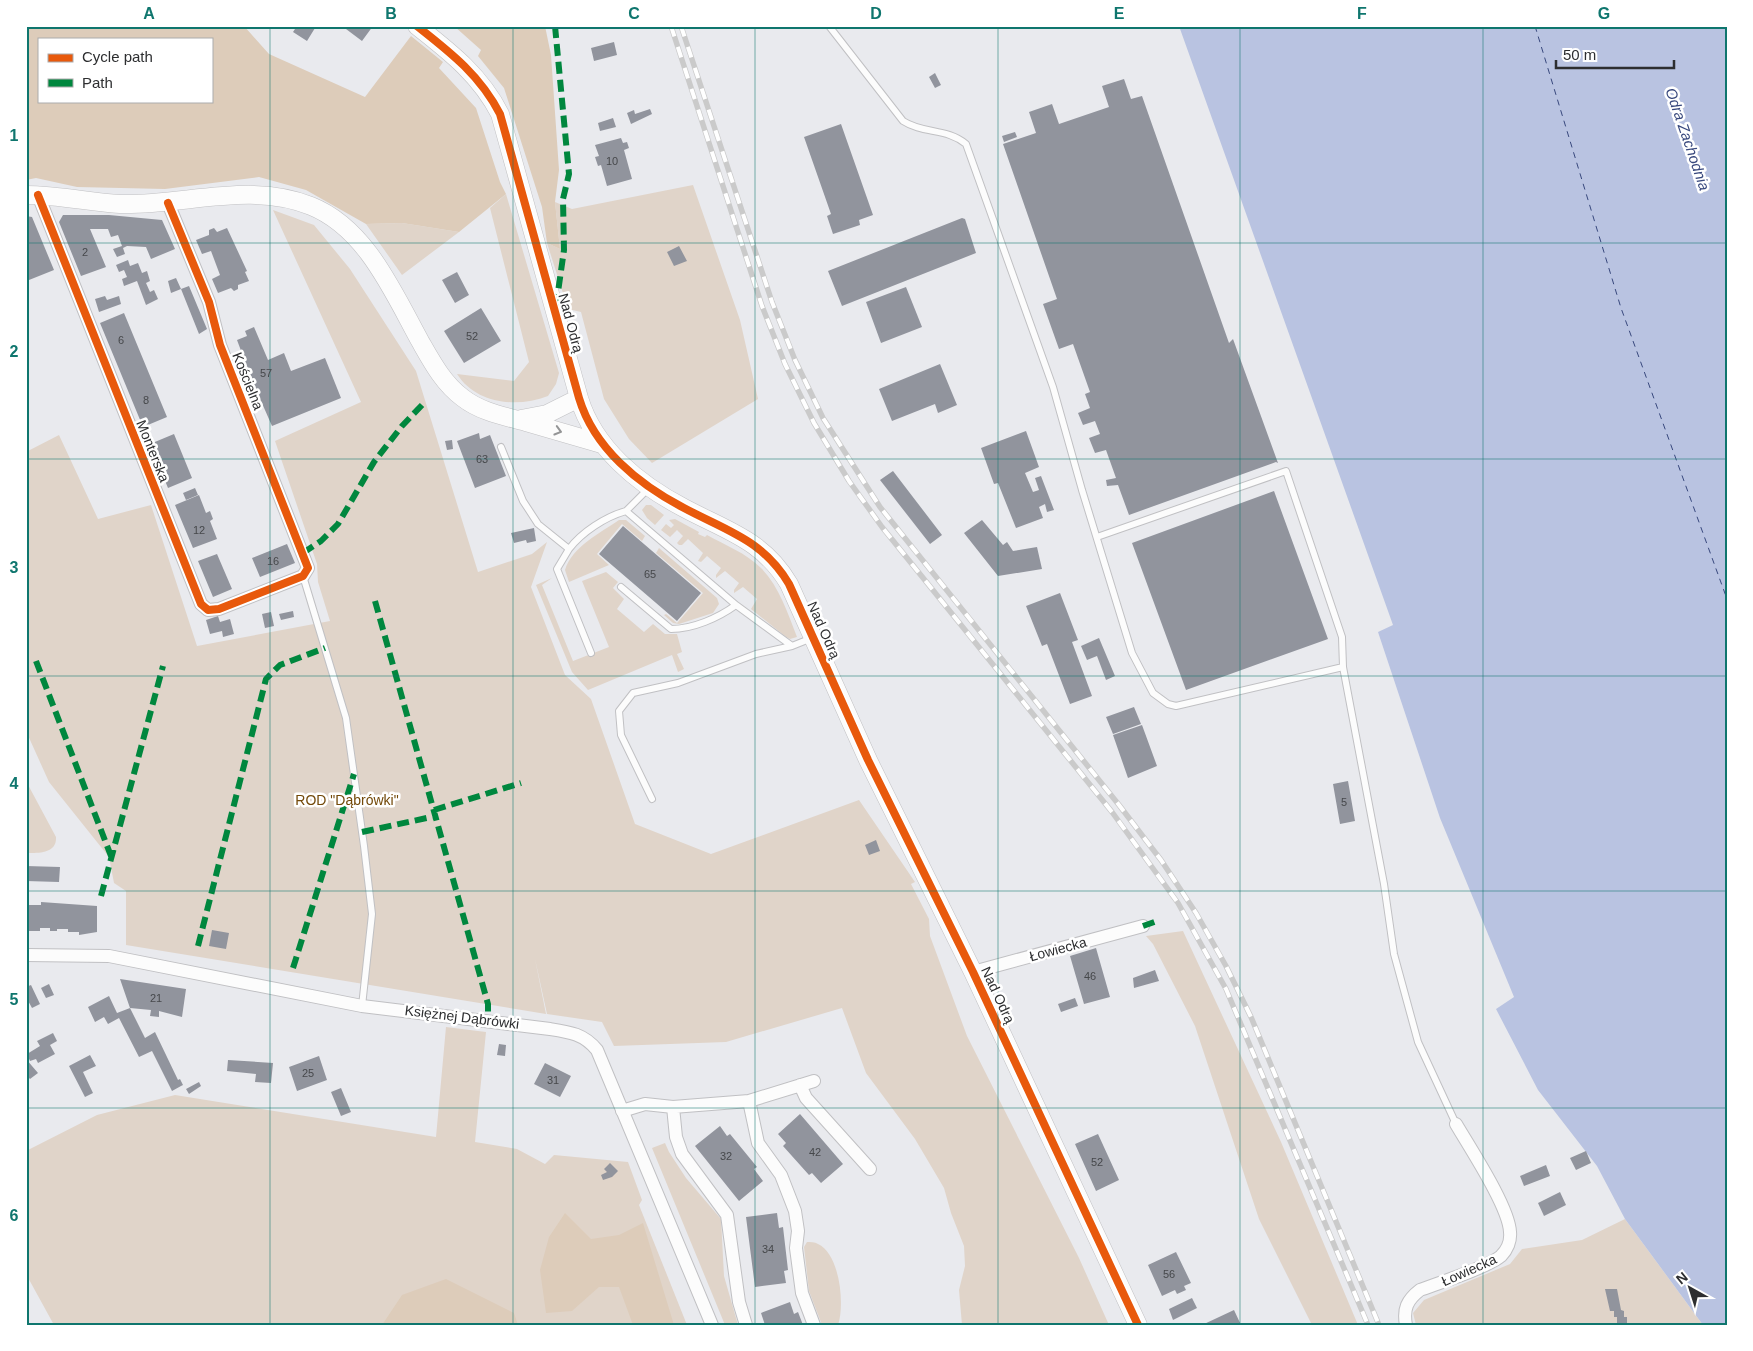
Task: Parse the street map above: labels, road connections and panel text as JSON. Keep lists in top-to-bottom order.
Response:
{
  "streets": {
    "street": [
      "Nad Odrą",
      "Kościelna",
      "Monterska",
      "Łowiecka",
      "Księżnej Dąbrówki"
    ]
  },
  "crossings": [
    ["Nad Odrą", "Łowiecka"],
    ["Kościelna", "Monterska"]
  ],
  "water": ["Odra Zachodnia"],
  "parks": ["ROD \"Dąbrówki\""],
  "house_numbers": [
    "10",
    "2",
    "52",
    "6",
    "57",
    "8",
    "63",
    "12",
    "16",
    "65",
    "5",
    "46",
    "21",
    "25",
    "31",
    "42",
    "32",
    "52",
    "34",
    "56"
  ],
  "legend": ["Cycle path", "Path"],
  "scale_bar": "50 m",
  "north": "top left",
  "grid": {
    "columns": [
      "A",
      "B",
      "C",
      "D",
      "E",
      "F",
      "G"
    ],
    "rows": [
      "1",
      "2",
      "3",
      "4",
      "5",
      "6"
    ]
  }
}
